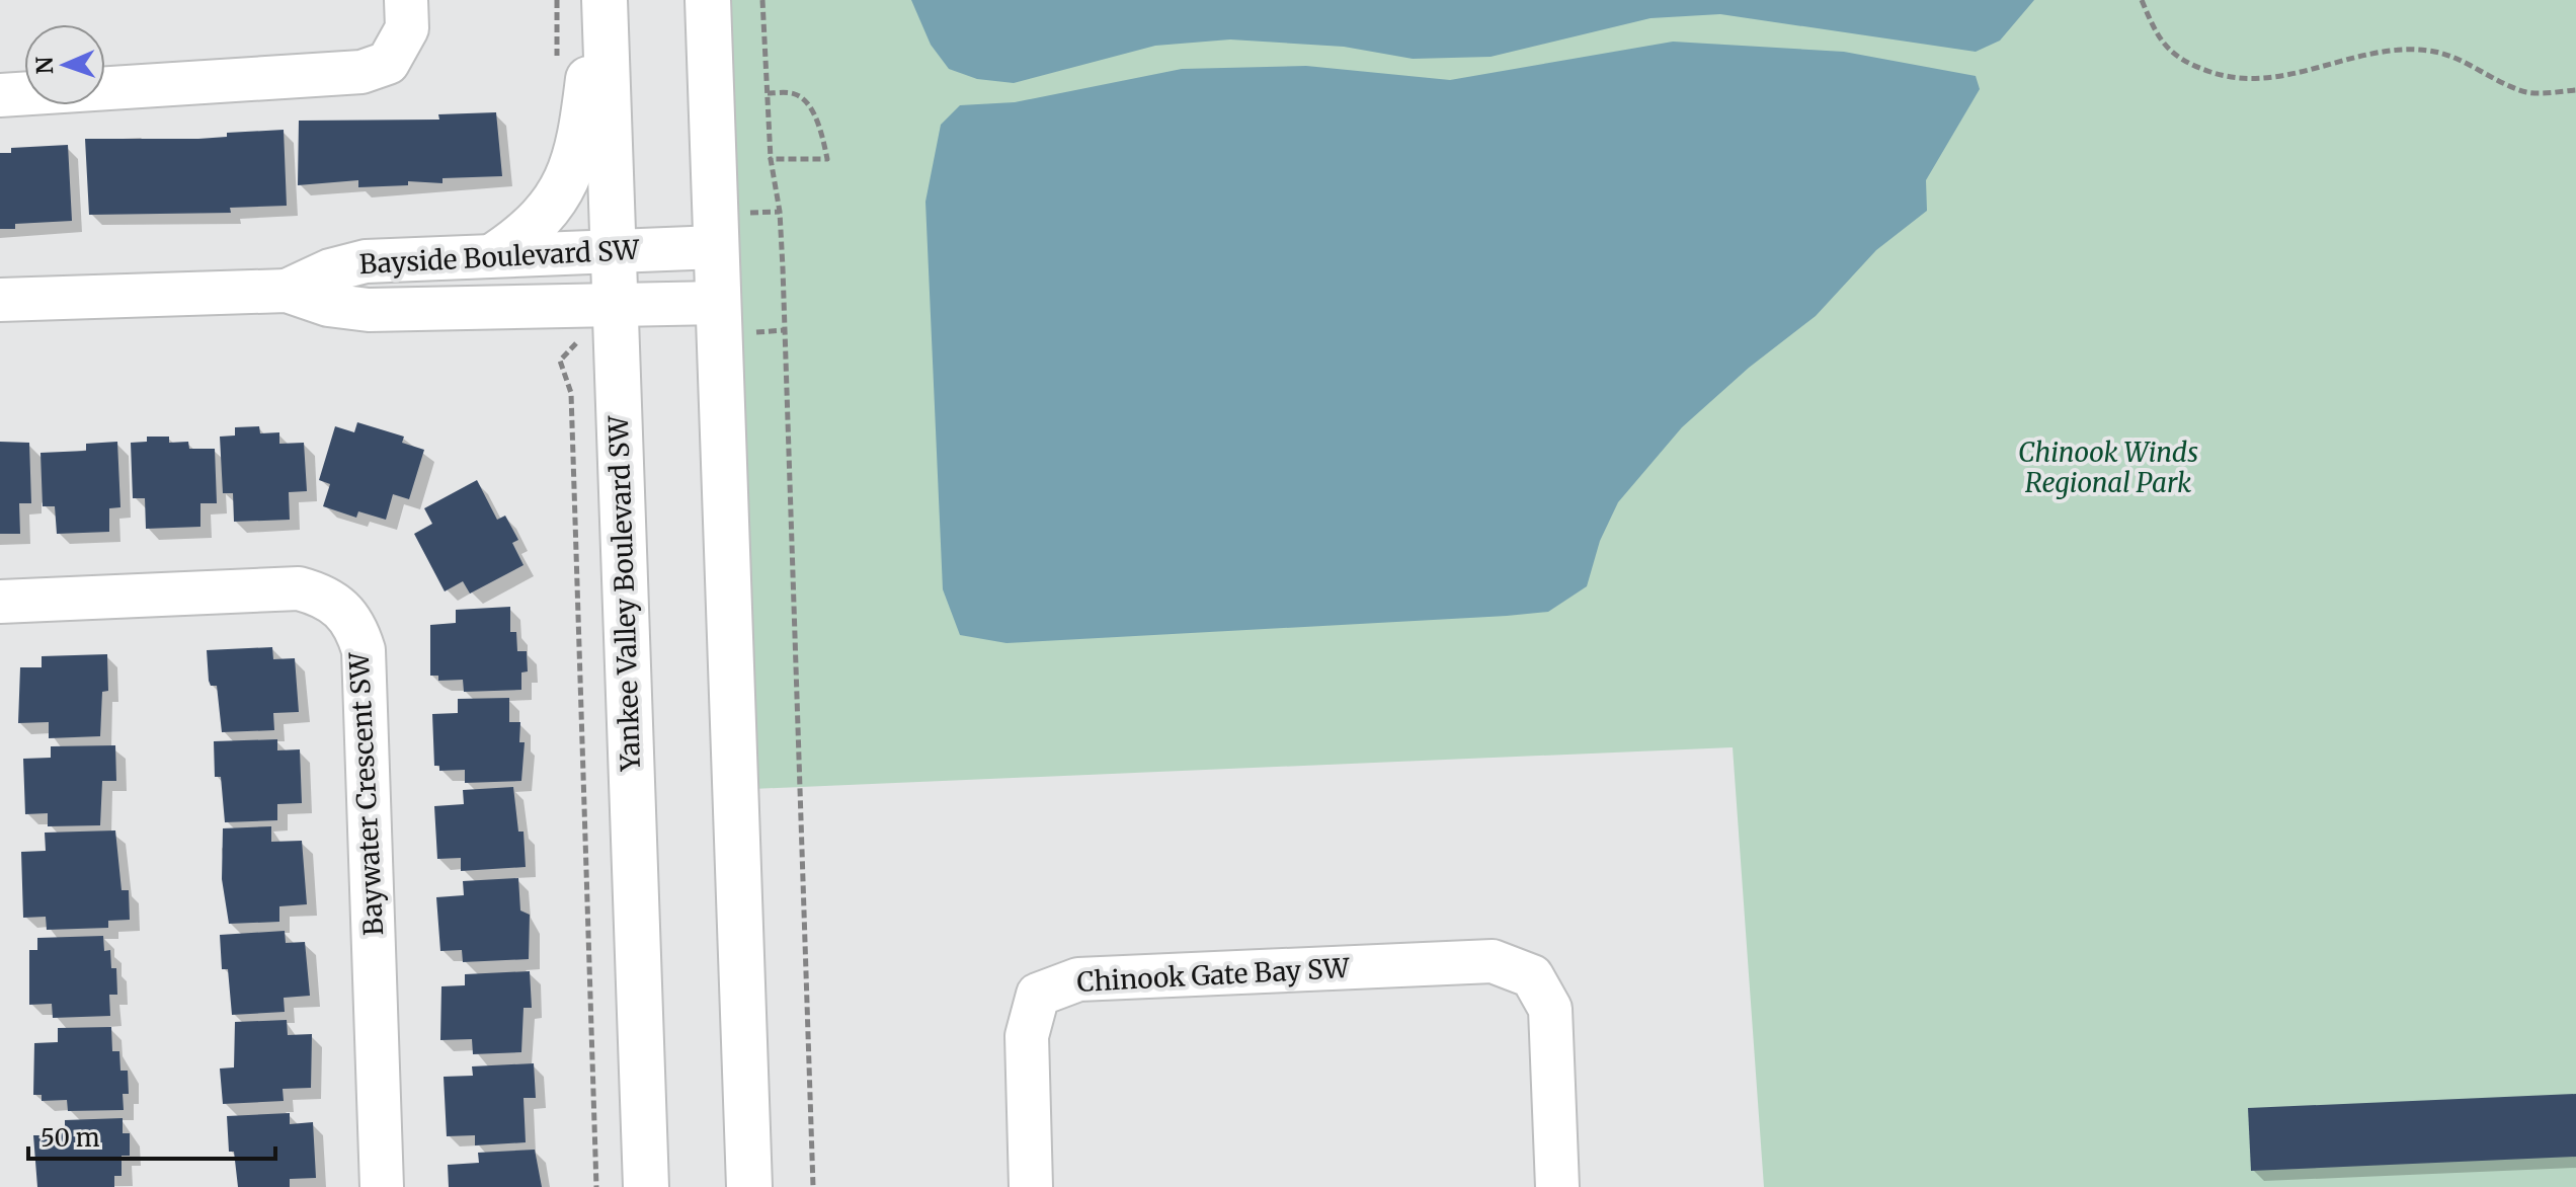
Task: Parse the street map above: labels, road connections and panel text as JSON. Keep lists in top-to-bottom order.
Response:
{
  "streets": {
    "main road": ["Yankee Valley Boulevard SW"],
    "street": ["Bayside Boulevard SW", "Baywater Crescent SW", "Chinook Gate Bay SW"]
  },
  "crossings": [
    ["Bayside Boulevard SW", "Yankee Valley Boulevard SW"]
  ],
  "parks": ["Chinook Winds Regional Park"],
  "scale_bar": "50 m",
  "north": "left"
}
